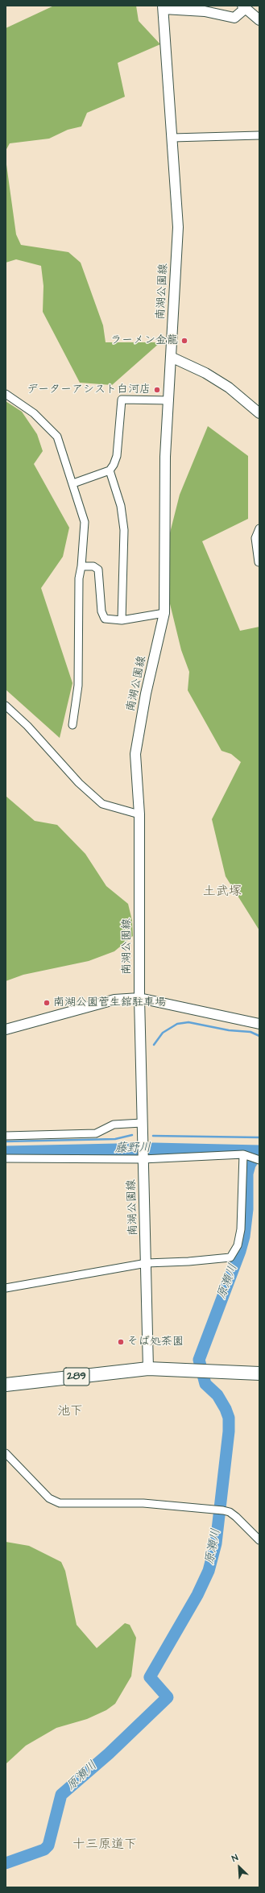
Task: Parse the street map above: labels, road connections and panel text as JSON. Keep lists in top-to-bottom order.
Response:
{
  "streets": {
    "highway": ["289"],
    "main road": ["南湖公園線"]
  },
  "crossings": [
    ["南湖公園線", "289"]
  ],
  "districts": ["土武塚", "池下", "十三原道下"],
  "water": ["藤野川", "原瀬川"],
  "places": [
    "ラーメン金龍",
    "データーアシスト白河店",
    "南湖公園菅生舘駐車場",
    "そば処茶園"
  ],
  "north": "top left"
}
